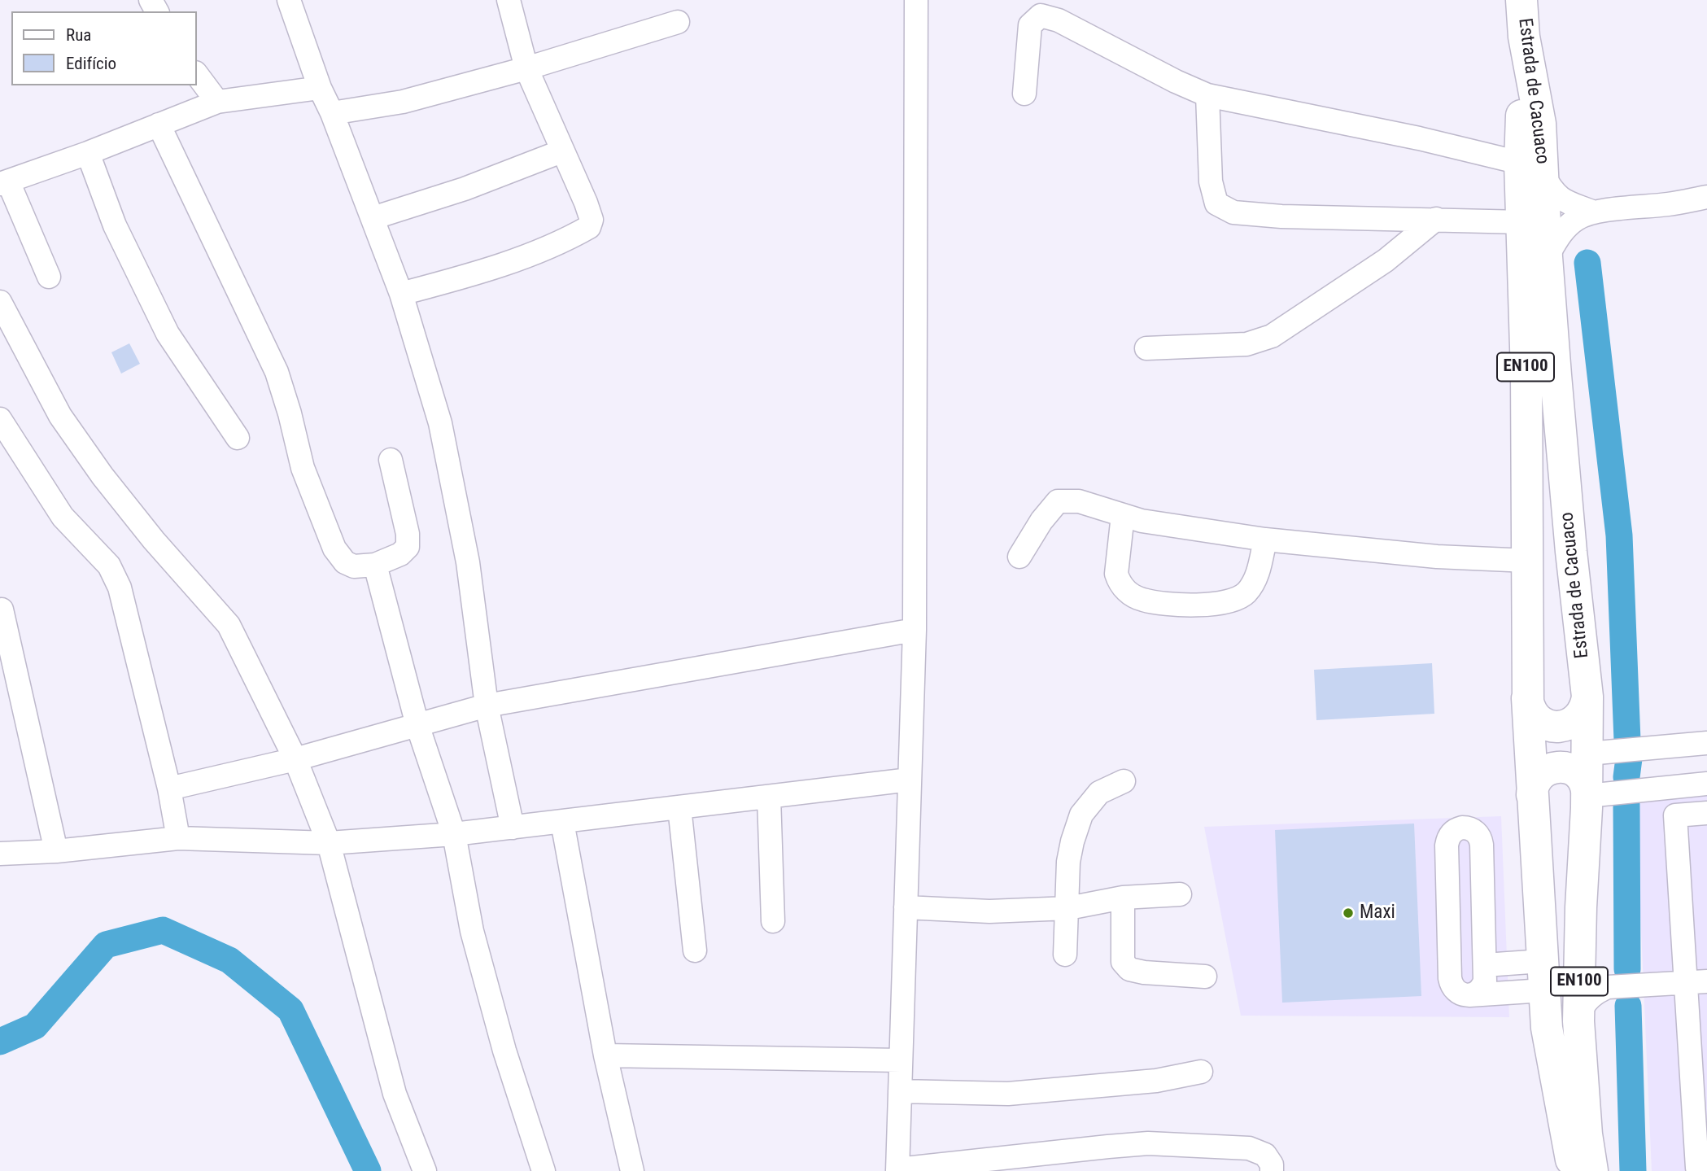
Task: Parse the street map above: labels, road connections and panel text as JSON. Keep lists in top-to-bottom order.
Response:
{
  "streets": {
    "highway": ["Estrada de Cacuaco", "EN100"]
  },
  "crossings": [
    ["Estrada de Cacuaco", "EN100"]
  ],
  "places": ["Maxi"],
  "legend": ["Rua", "Edifício"]
}
